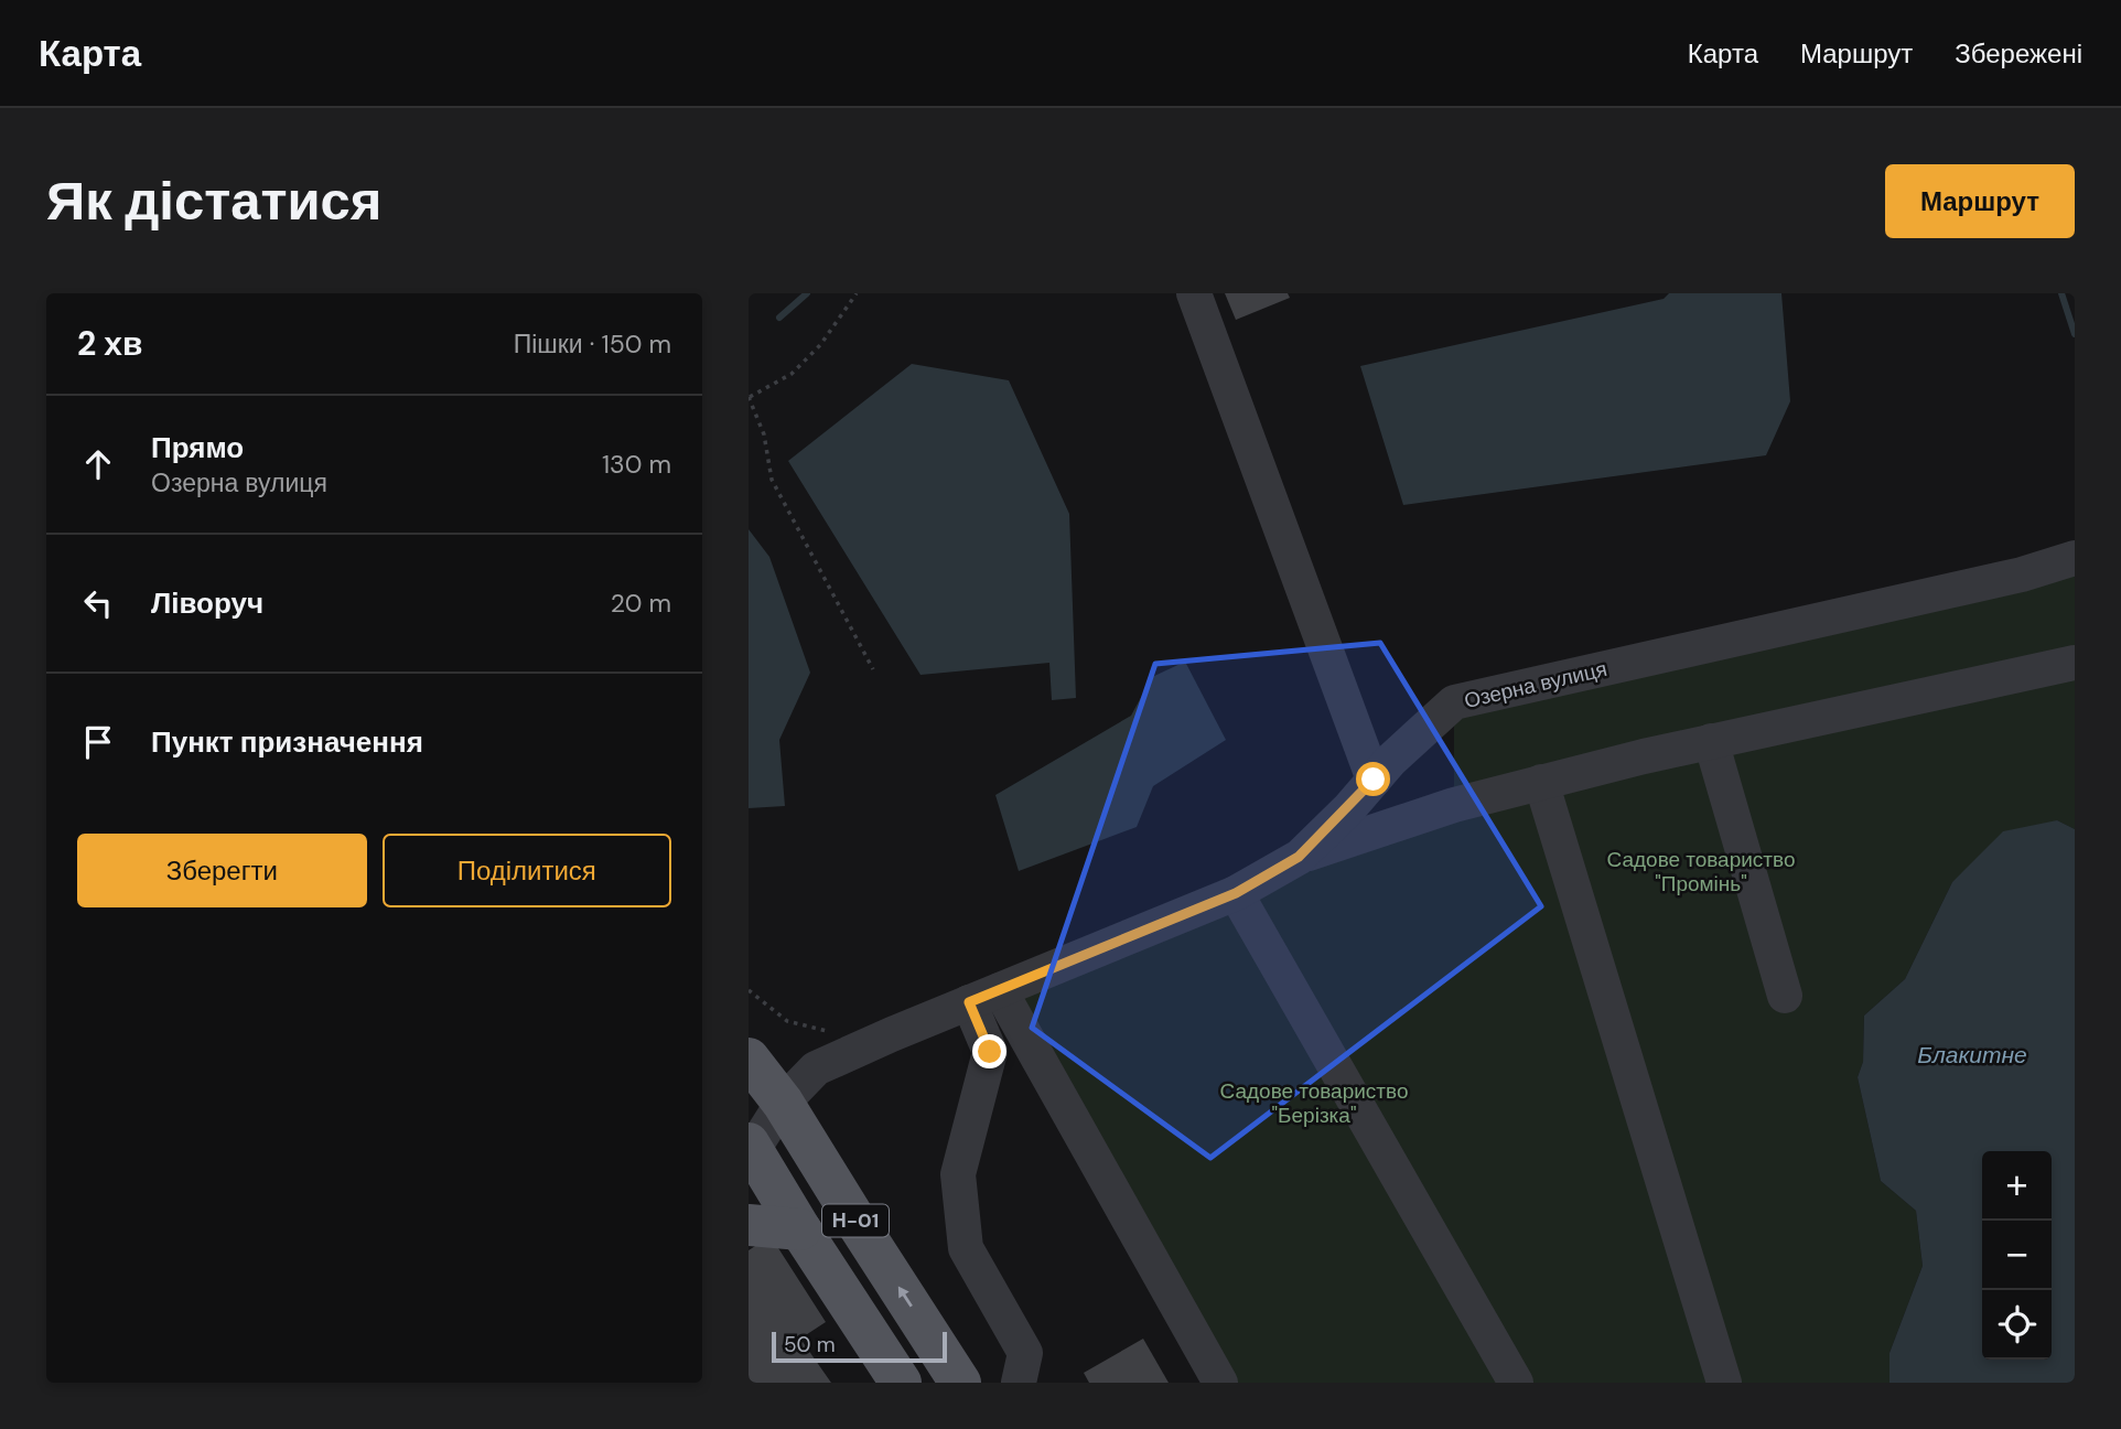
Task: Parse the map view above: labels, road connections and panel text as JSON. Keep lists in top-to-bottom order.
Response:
{
  "streets": {
    "main road": ["Н-01"],
    "street": ["Озерна вулиця"]
  },
  "crossings": [
    ["Озерна вулиця", "Н-01"]
  ],
  "water": ["Блакитне"],
  "parks": ["Садове товариство \"Промінь\"", "Садове товариство \"Берізка\""],
  "scale_bar": "50 m",
  "page": {
    "header": "Карта",
    "nav": ["Карта", "Маршрут", "Збережені"],
    "buttons": [
      "Маршрут",
      ["Зберегти", "Поділитися"]
    ],
    "title": "Як дістатися",
    "heading": ["2 хв", "Пішки · 150 m"],
    "list": [
      ["Прямо", "Озерна вулиця", "130 m"],
      ["Ліворуч", "20 m"],
      "Пункт призначення"
    ],
    "map_buttons": ["+", "−"],
    "scale": "50 m"
  }
}
